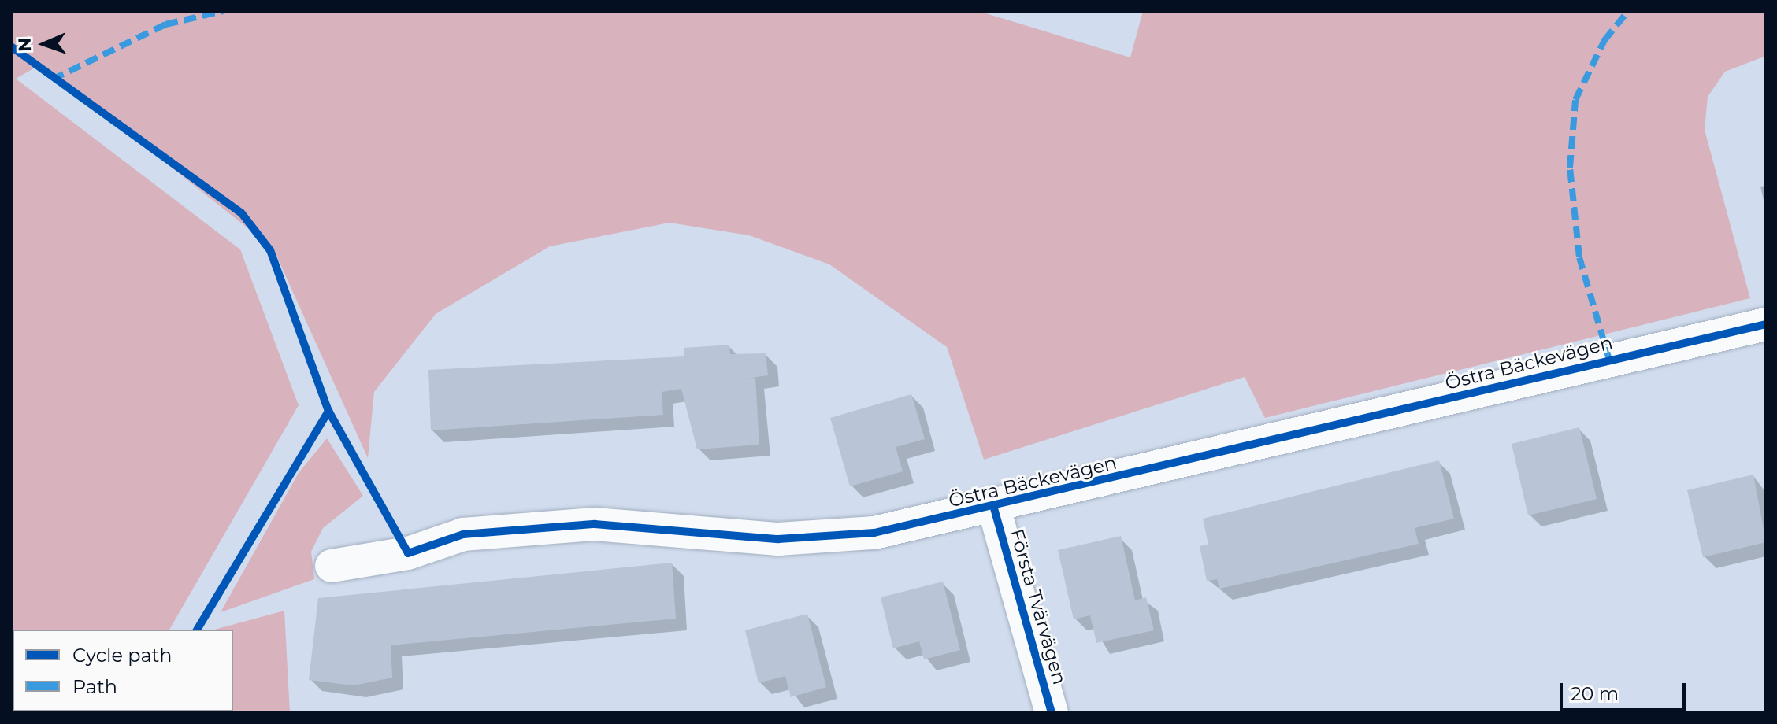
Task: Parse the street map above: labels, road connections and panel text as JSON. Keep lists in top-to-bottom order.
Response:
{
  "streets": {
    "street": ["Östra Bäckevägen", "Första Tvärvägen"]
  },
  "crossings": [
    ["Östra Bäckevägen", "Första Tvärvägen"]
  ],
  "legend": ["Cycle path", "Path"],
  "scale_bar": "20 m",
  "north": "left"
}
